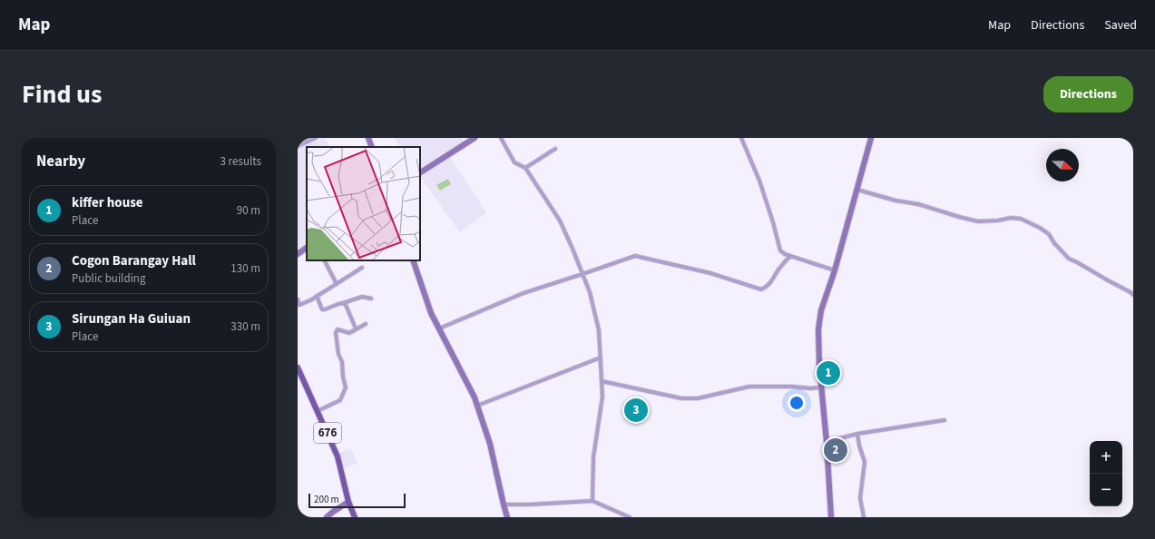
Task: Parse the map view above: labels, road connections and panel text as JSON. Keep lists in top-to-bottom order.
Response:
{
  "streets": {
    "main road": ["676"]
  },
  "scale_bar": "200 m",
  "north": "right",
  "page": {
    "header": "Map",
    "nav": ["Map", "Directions", "Saved"],
    "title": "Find us",
    "buttons": "Directions",
    "heading": ["Nearby", "3 results"],
    "list": [
      {
        "mark": "1",
        "name": "kiffer house",
        "note": "Place",
        "value": "90 m"
      },
      {
        "mark": "2",
        "name": "Cogon Barangay Hall",
        "note": "Public building",
        "value": "130 m"
      },
      {
        "mark": "3",
        "name": "Sirungan Ha Guiuan",
        "note": "Place",
        "value": "330 m"
      }
    ],
    "pins": ["1", "3", "2"],
    "map_buttons": ["+", "−"],
    "scale": "200 m"
  }
}
